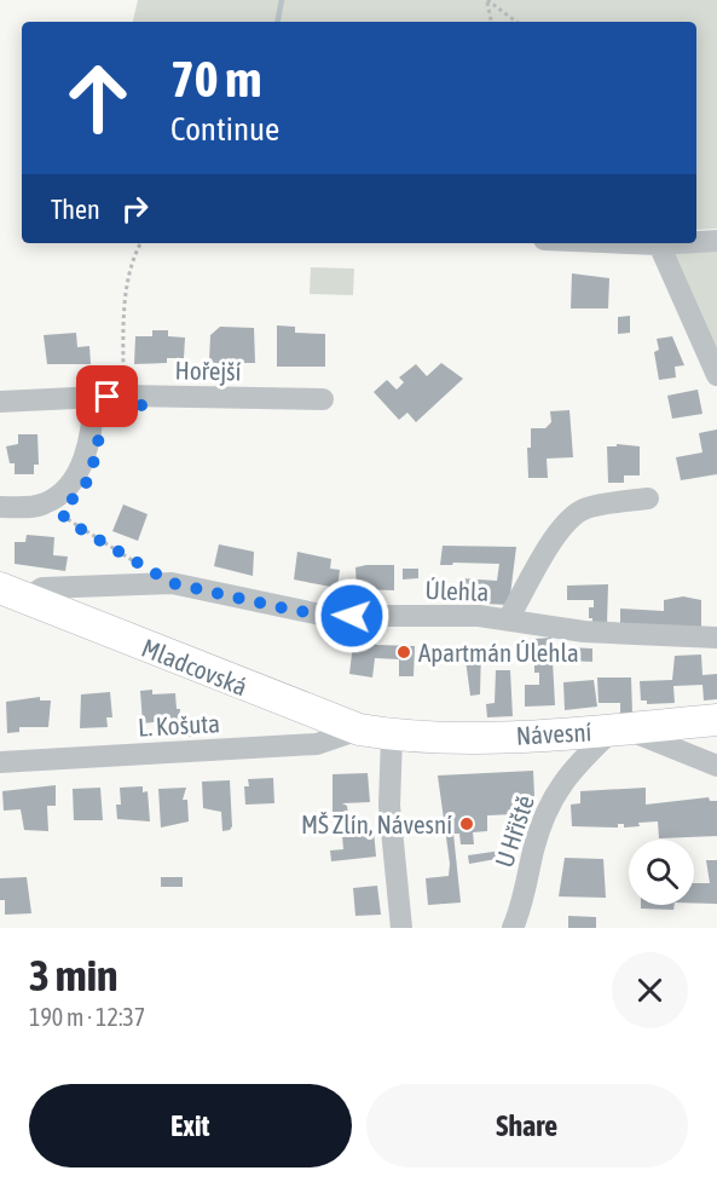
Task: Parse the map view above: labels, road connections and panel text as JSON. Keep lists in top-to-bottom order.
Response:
{
  "streets": {
    "street": [
      "Hořejší",
      "Úlehla",
      "Mladcovská",
      "L. Košuta",
      "Návesní",
      "U Hřiště"
    ]
  },
  "crossings": [
    ["Úlehla", "Mladcovská"],
    ["Mladcovská", "L. Košuta"],
    ["Mladcovská", "Návesní"],
    ["Návesní", "U Hřiště"]
  ],
  "places": ["Apartmán Úlehla", "MŠ Zlín, Návesní"],
  "page": {
    "turn": ["70 m", "Continue"],
    "then": "Then",
    "heading": ["3 min", "190 m · 12:37"],
    "buttons": ["Exit", "Share"]
  }
}
